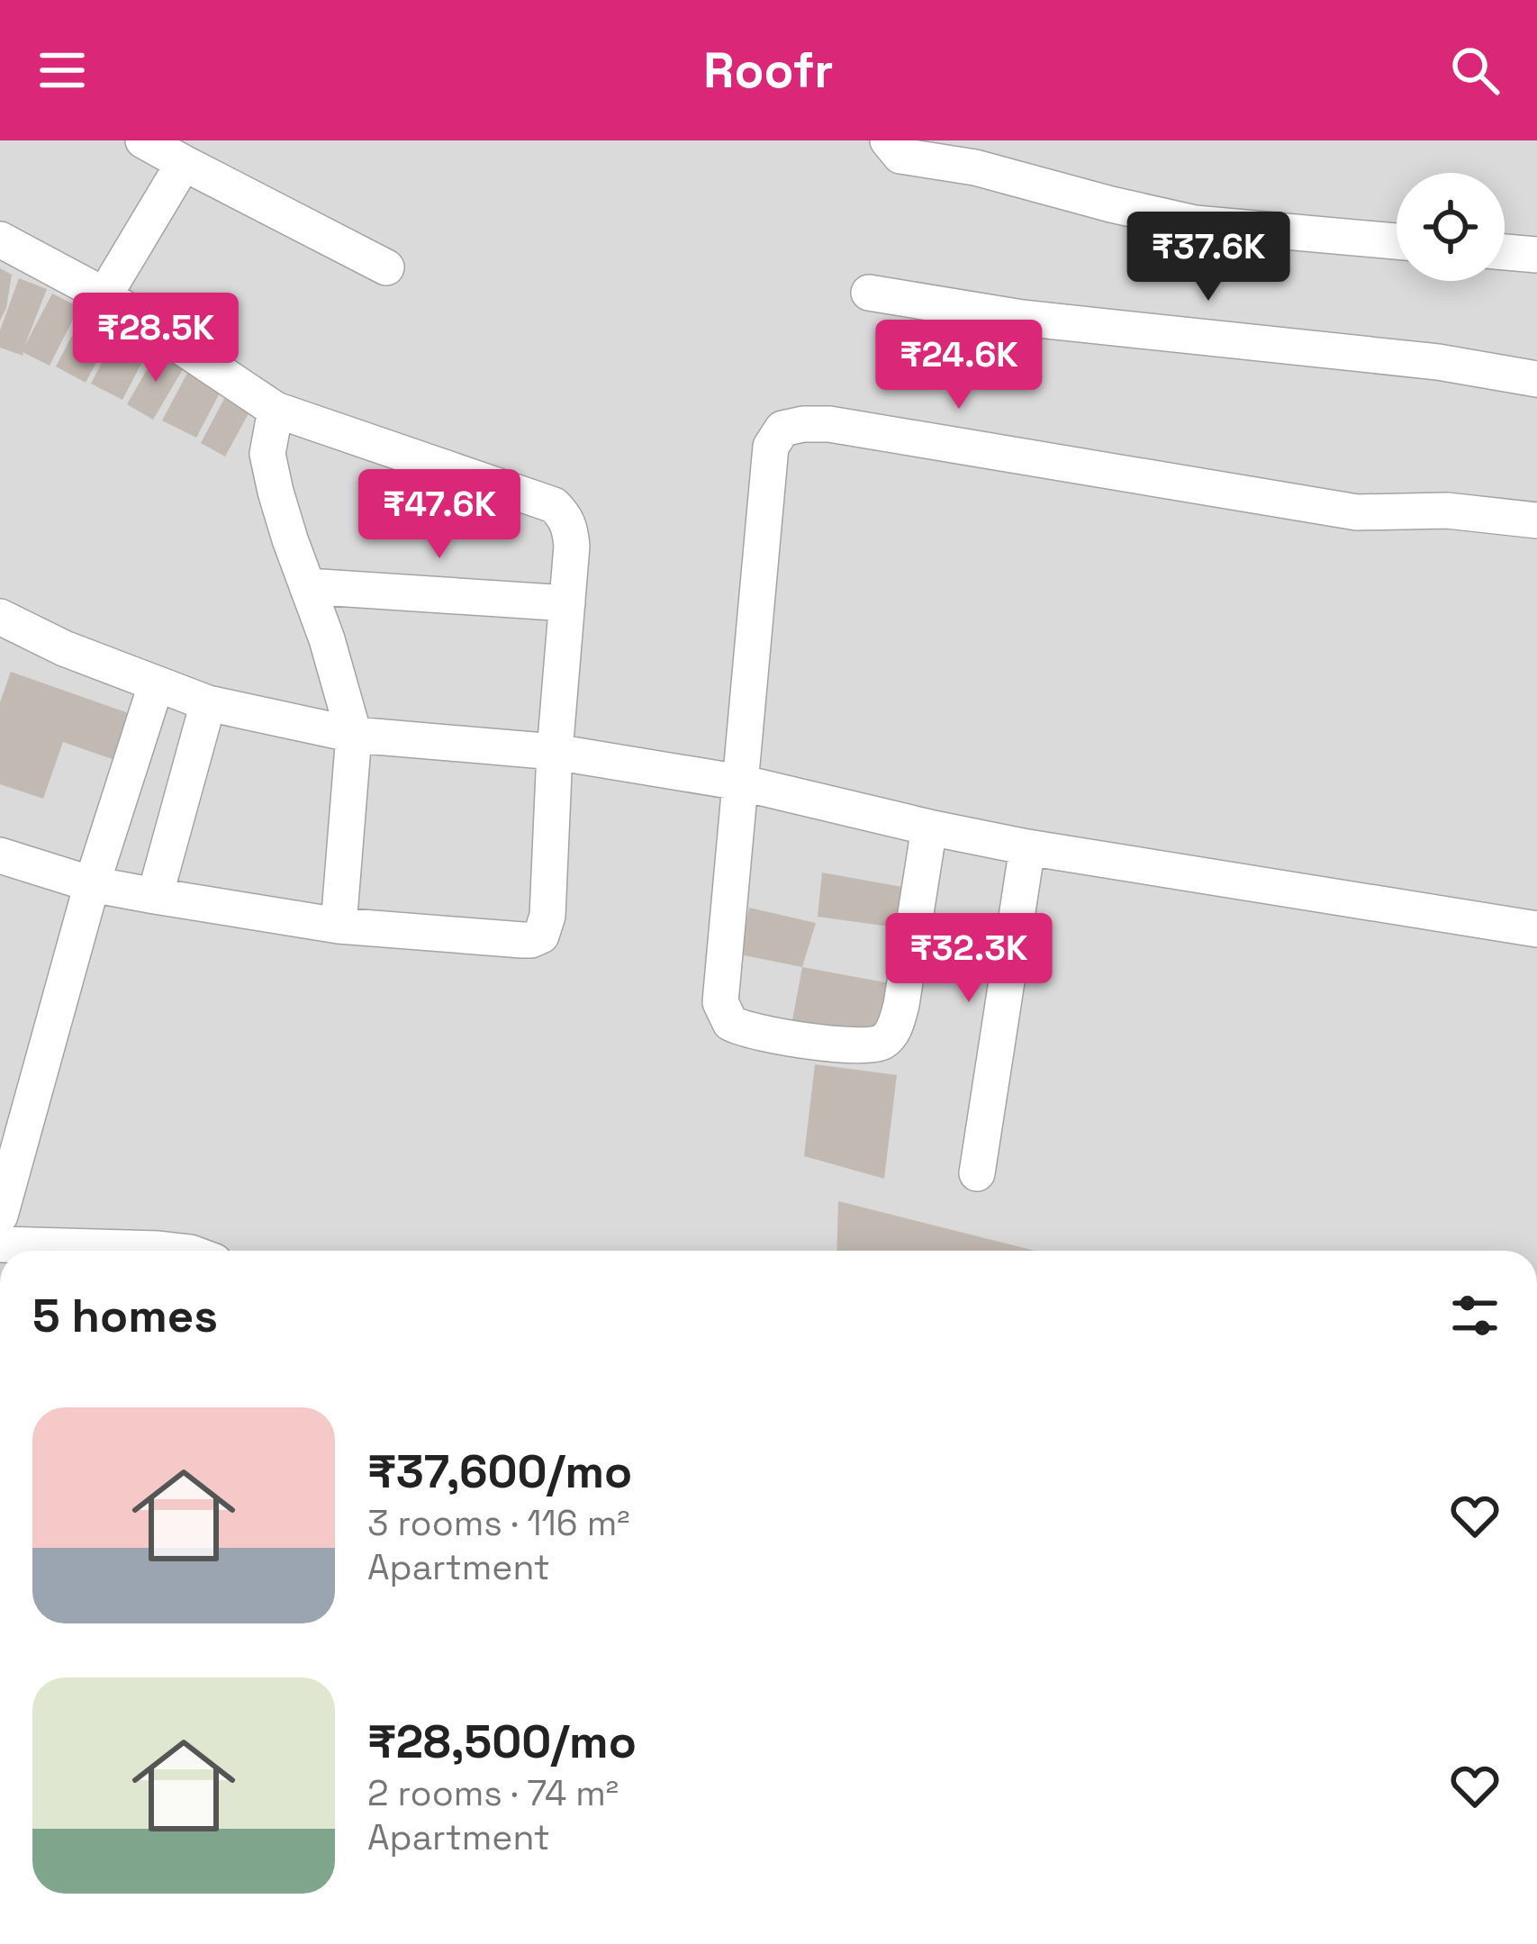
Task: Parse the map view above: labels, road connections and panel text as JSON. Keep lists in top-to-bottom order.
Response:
{
  "page": {
    "header": "Roofr",
    "price": [
      "₹37.6K",
      "₹28.5K",
      "₹24.6K",
      "₹47.6K",
      "₹32.3K"
    ],
    "heading": "5 homes",
    "list": [
      {
        "name": "₹37,600/mo",
        "note": "3 rooms · 116 m² · Apartment"
      },
      {
        "name": "₹28,500/mo",
        "note": "2 rooms · 74 m² · Apartment"
      }
    ]
  }
}
